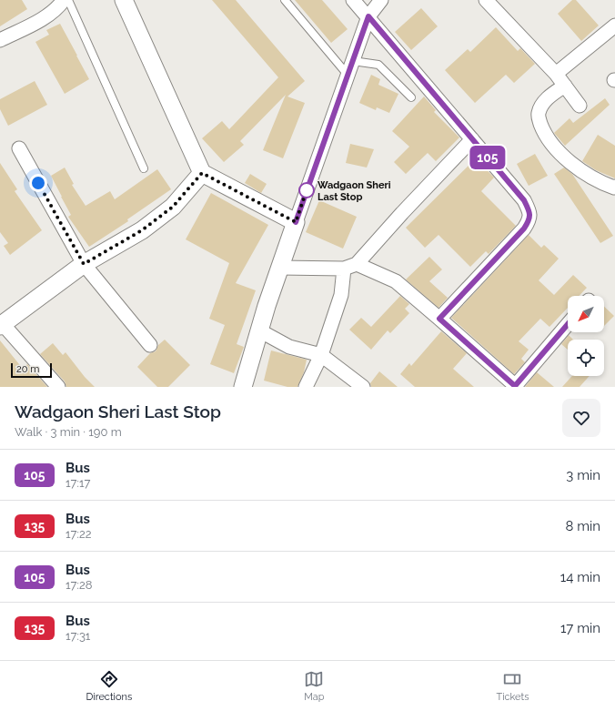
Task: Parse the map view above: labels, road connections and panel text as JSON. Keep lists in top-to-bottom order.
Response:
{
  "places": ["Wadgaon Sheri Last Stop"],
  "lines": ["bus line 105"],
  "scale_bar": "20 m",
  "north": "bottom left",
  "page": {
    "on_map": "105",
    "scale": "20 m",
    "heading": ["Wadgaon Sheri Last Stop", "Walk · 3 min · 190 m"],
    "list": [
      {
        "mark": "105",
        "name": "Bus",
        "note": "17:17",
        "value": "3 min"
      },
      {
        "mark": "135",
        "name": "Bus",
        "note": "17:22",
        "value": "8 min"
      },
      {
        "mark": "105",
        "name": "Bus",
        "note": "17:28",
        "value": "14 min"
      },
      {
        "mark": "135",
        "name": "Bus",
        "note": "17:31",
        "value": "17 min"
      }
    ],
    "tabs": ["Directions", "Map", "Tickets"]
  }
}
